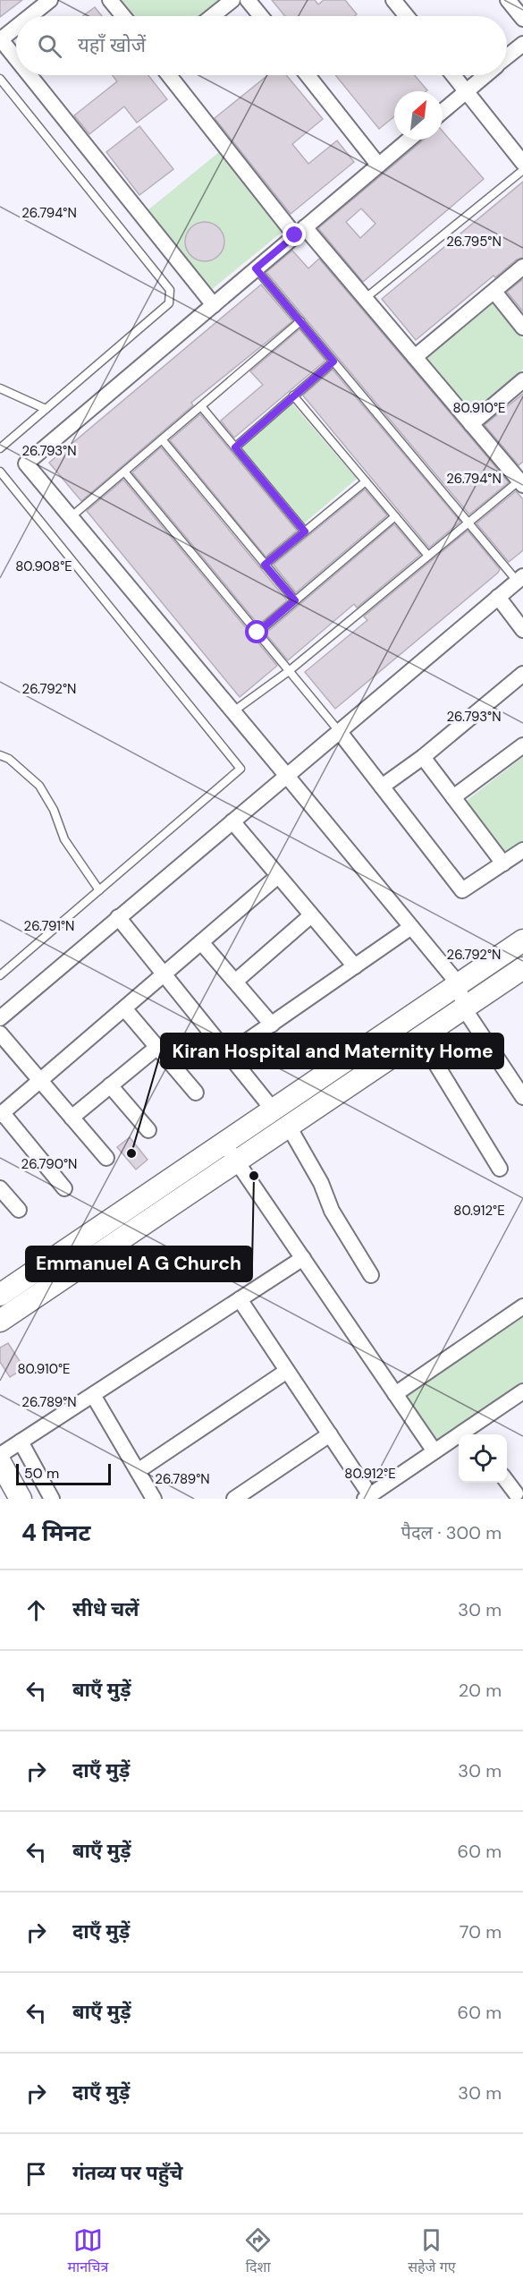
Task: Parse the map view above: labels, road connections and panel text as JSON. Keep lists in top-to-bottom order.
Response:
{
  "places": ["Kiran Hospital and Maternity Home", "Emmanuel A G Church"],
  "scale_bar": "50 m",
  "north": "top right",
  "page": {
    "search": "यहाँ खोजें",
    "scale": "50 m",
    "heading": ["4 मिनट", "पैदल · 300 m"],
    "list": [
      ["सीधे चलें", "30 m"],
      ["बाएँ मुड़ें", "20 m"],
      ["दाएँ मुड़ें", "30 m"],
      ["बाएँ मुड़ें", "60 m"],
      ["दाएँ मुड़ें", "70 m"],
      ["बाएँ मुड़ें", "60 m"],
      ["दाएँ मुड़ें", "30 m"],
      "गंतव्य पर पहुँचे"
    ],
    "nav": ["मानचित्र", "दिशा", "सहेजे गए"]
  },
  "coordinates": [
    "26.794°N",
    "26.795°N",
    "80.910°E",
    "26.793°N",
    "80.908°E",
    "26.792°N",
    "26.791°N",
    "26.790°N",
    "80.912°E",
    "26.789°N"
  ]
}
